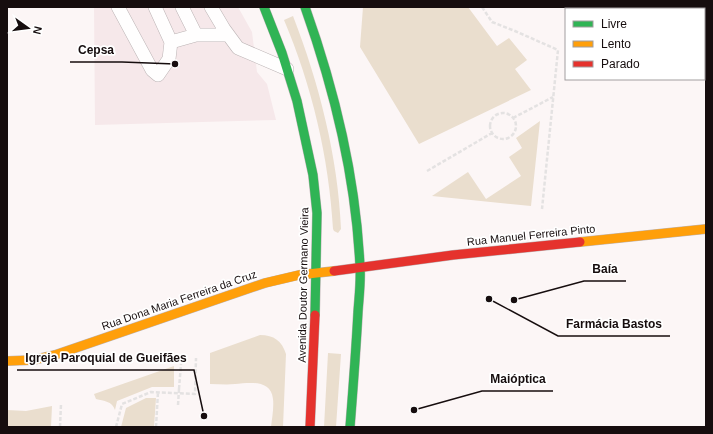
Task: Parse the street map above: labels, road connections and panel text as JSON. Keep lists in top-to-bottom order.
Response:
{
  "streets": {
    "main road": ["Rua Manuel Ferreira Pinto", "Avenida Doutor Germano Vieira", "Rua Dona Maria Ferreira da Cruz"]
  },
  "crossings": [
    ["Rua Manuel Ferreira Pinto", "Rua Dona Maria Ferreira da Cruz"],
    ["Avenida Doutor Germano Vieira", "Rua Dona Maria Ferreira da Cruz"]
  ],
  "places": [
    "Cepsa",
    "Farmácia Bastos",
    "Baía",
    "Maióptica",
    "Igreja Paroquial de Gueifães"
  ],
  "legend": ["Livre", "Lento", "Parado"],
  "north": "right"
}
